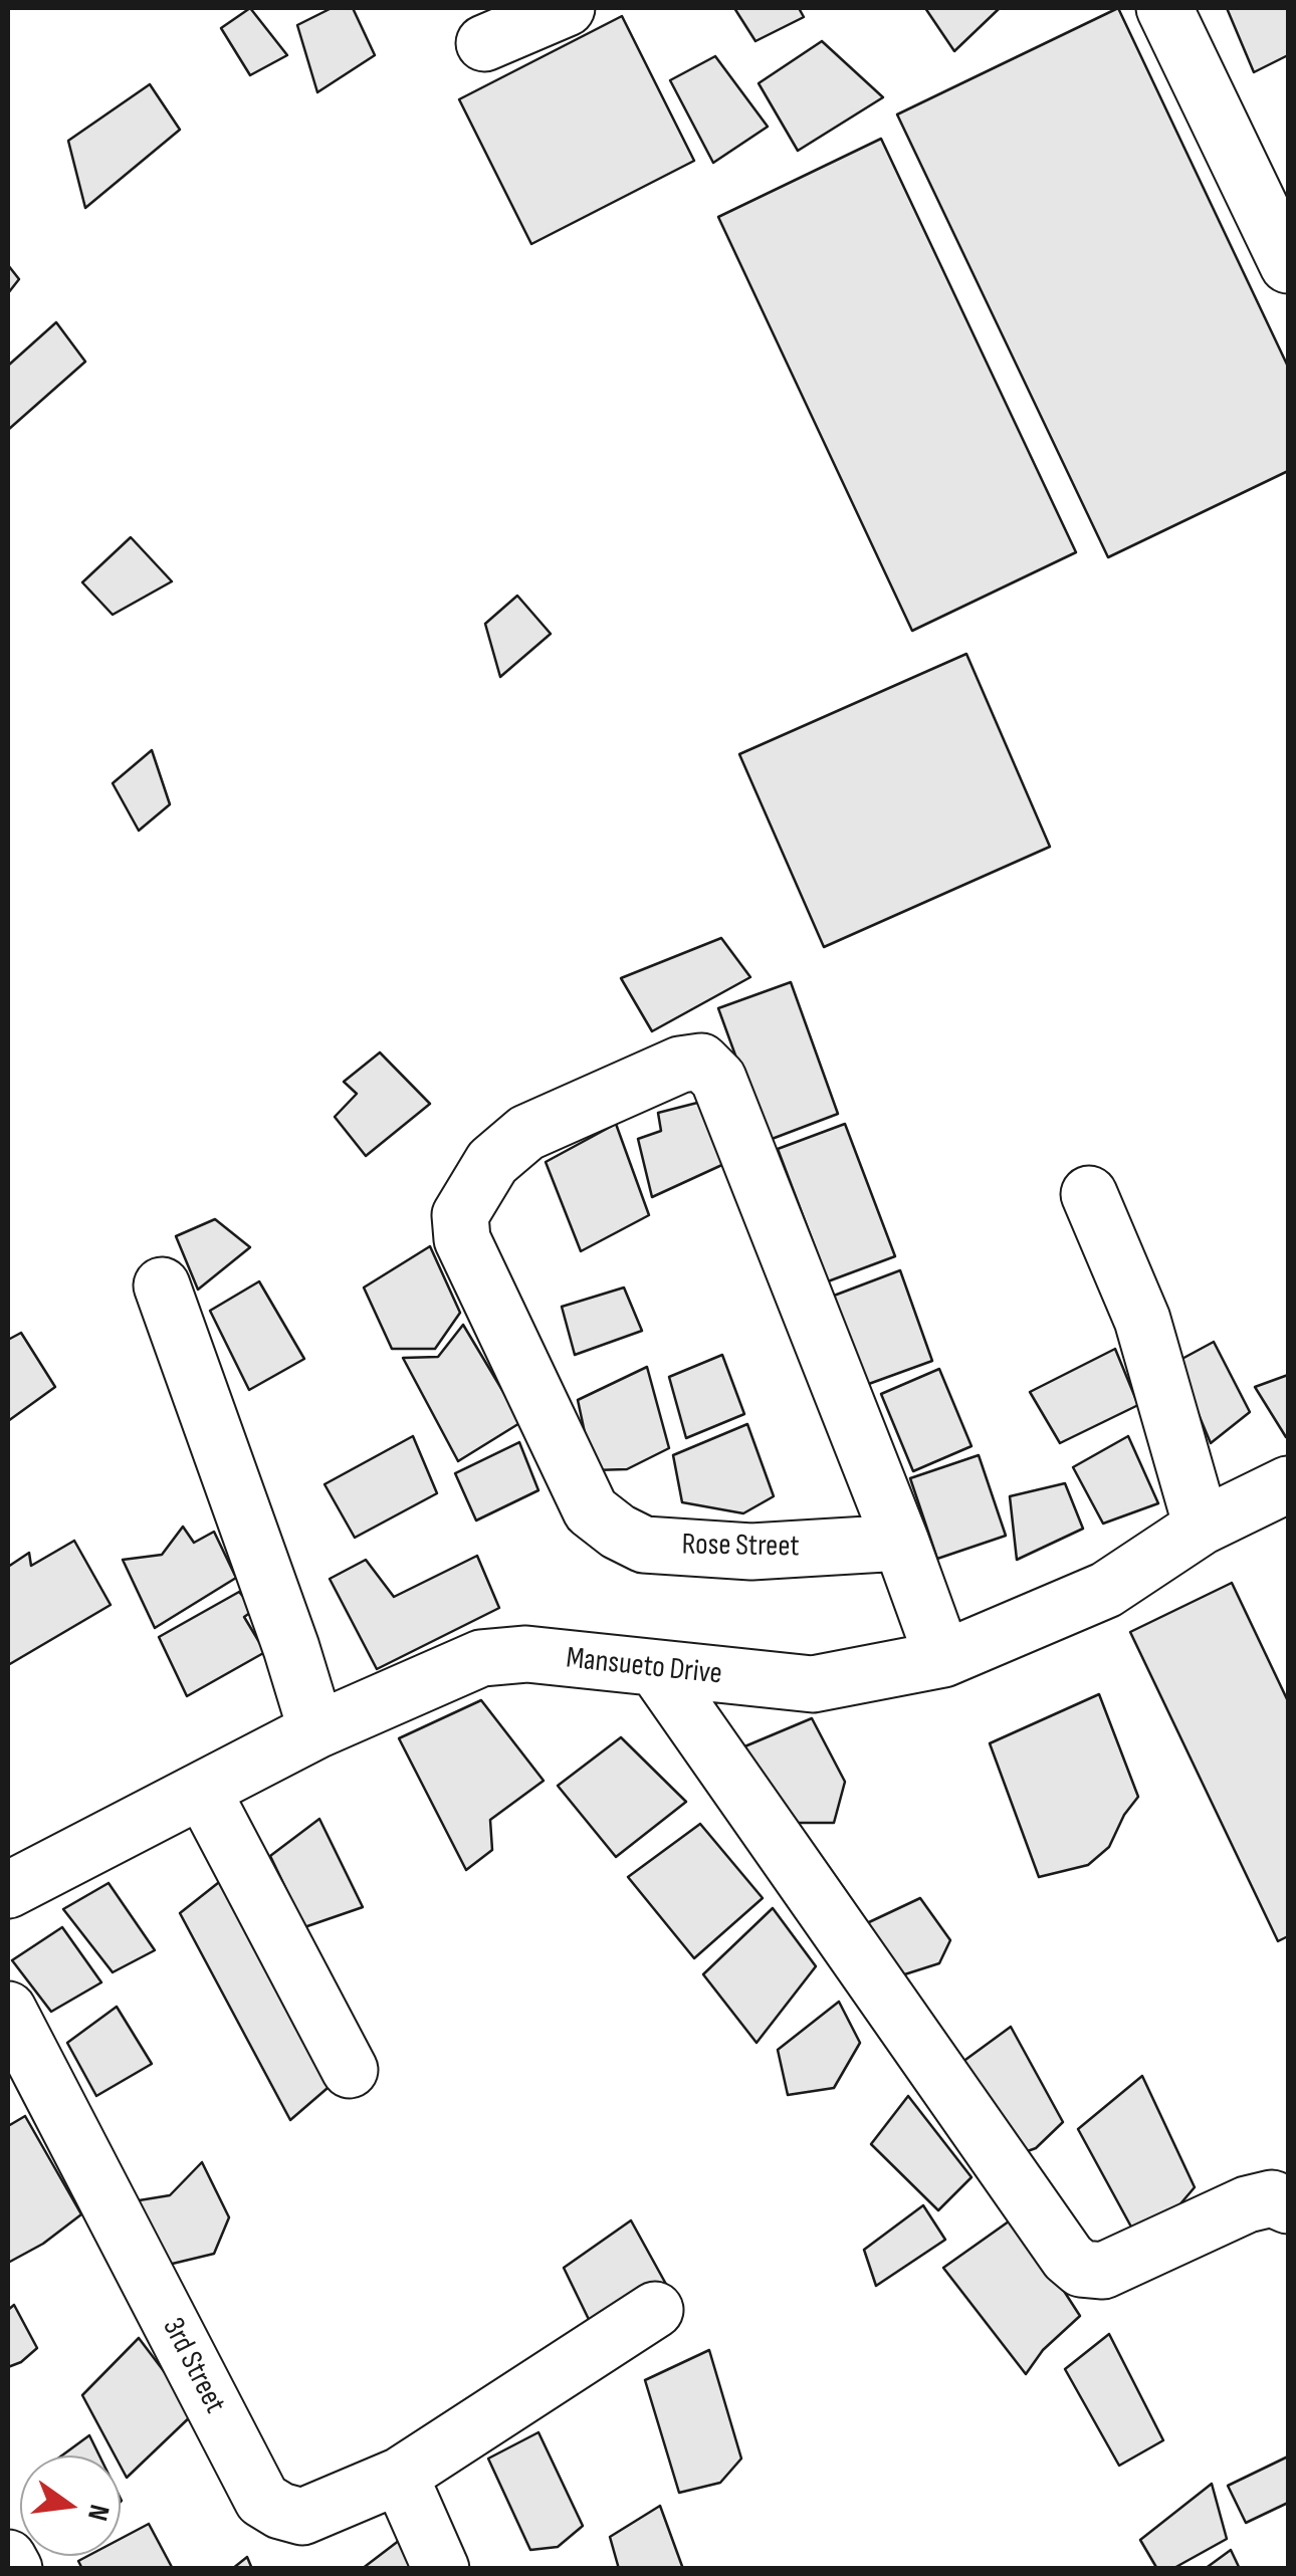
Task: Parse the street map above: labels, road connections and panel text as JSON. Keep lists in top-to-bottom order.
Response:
{
  "streets": {
    "street": ["Rose Street", "Mansueto Drive", "3rd Street"]
  },
  "north": "right"
}
